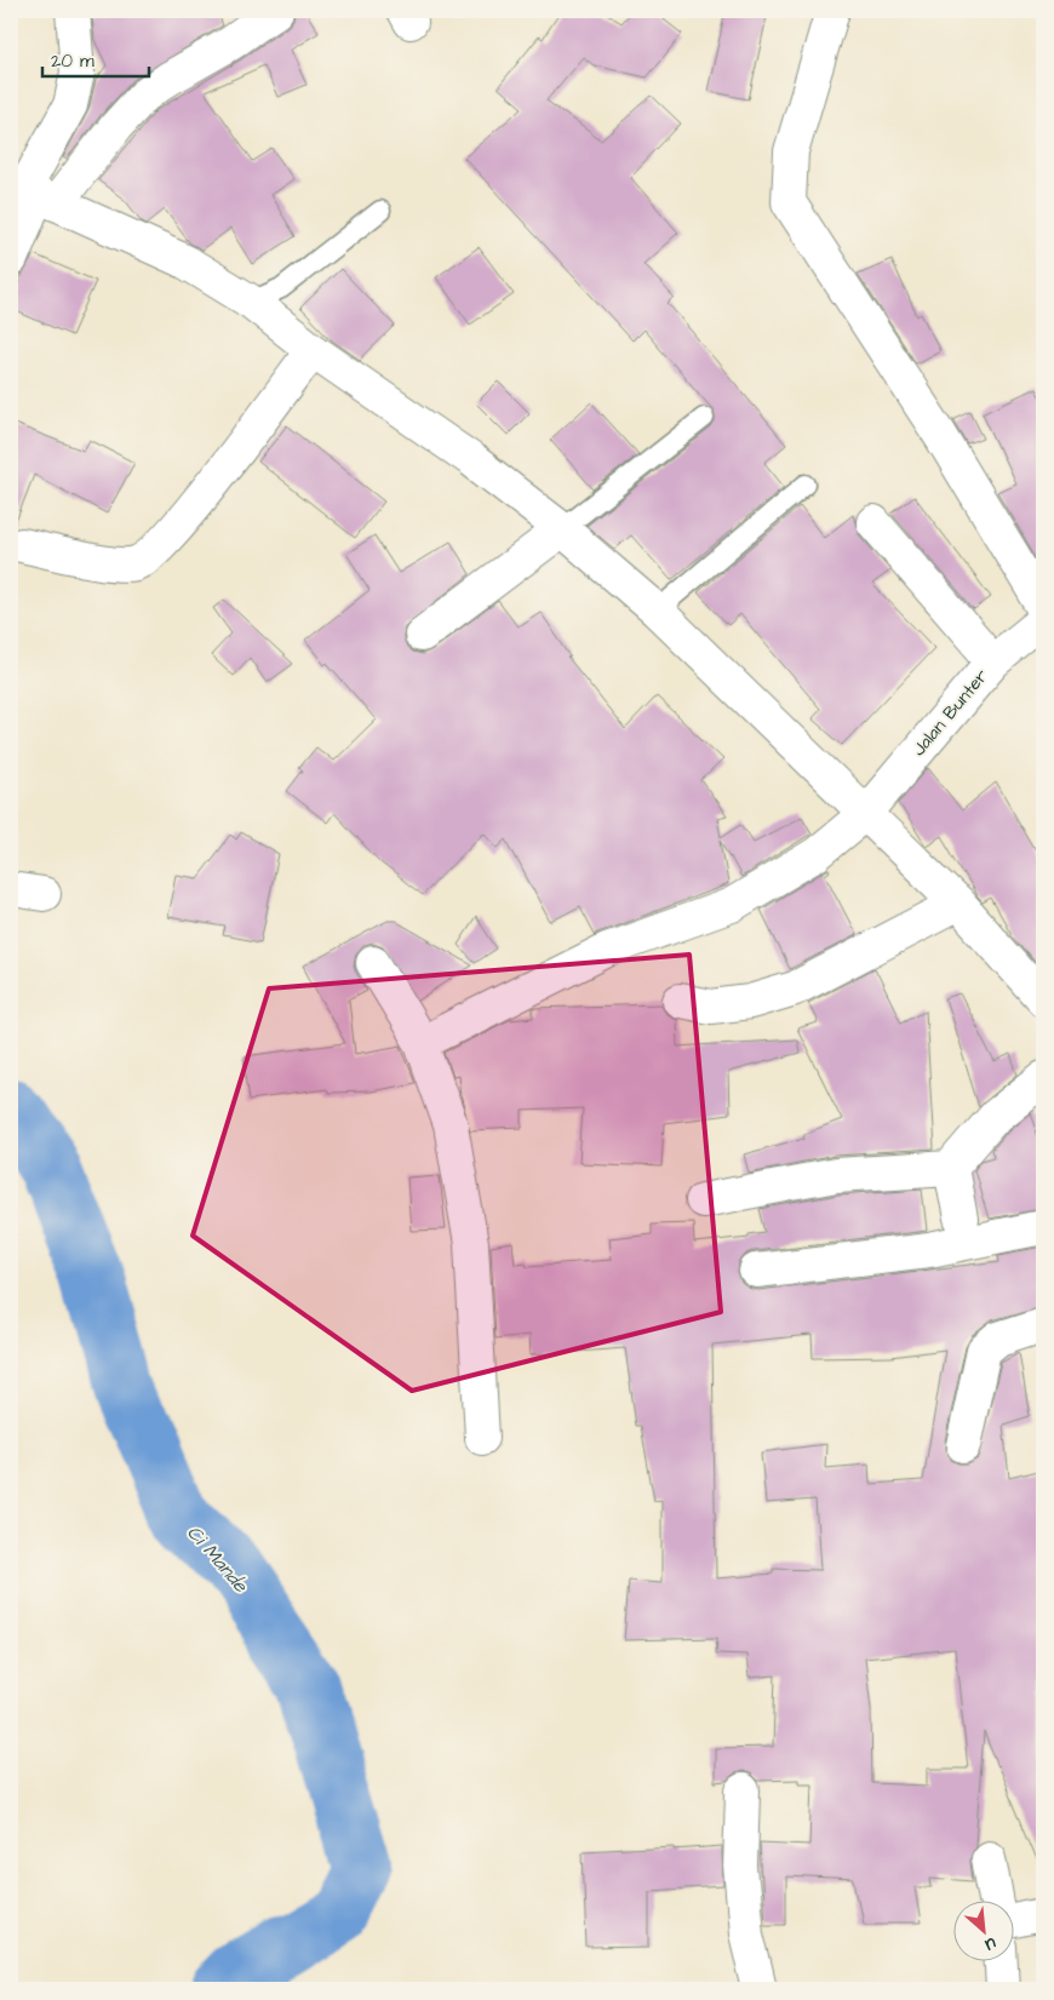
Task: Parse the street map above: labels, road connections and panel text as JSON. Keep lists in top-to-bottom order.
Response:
{
  "streets": {
    "street": ["Jalan Bunter"]
  },
  "water": ["Ci Mande"],
  "scale_bar": "20 m",
  "north": "bottom right"
}
